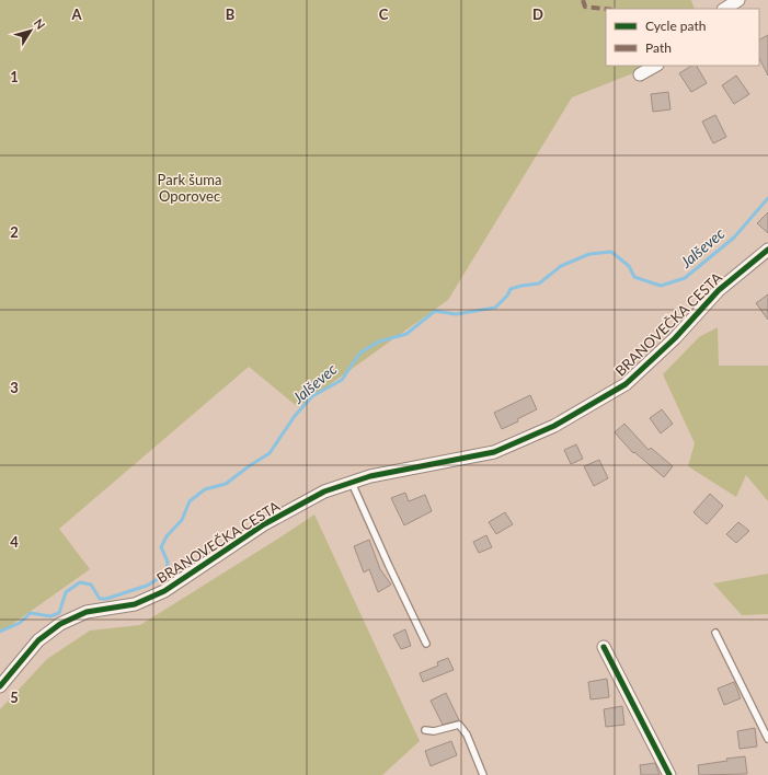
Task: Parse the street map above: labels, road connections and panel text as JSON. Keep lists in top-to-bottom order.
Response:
{
  "streets": {
    "street": ["BRANOVEČKA CESTA"]
  },
  "water": ["Jalševec"],
  "parks": ["Park šuma Oporovec"],
  "legend": ["Cycle path", "Path"],
  "north": "top right",
  "grid": {
    "columns": [
      "A",
      "B",
      "C",
      "D"
    ],
    "rows": [
      "1",
      "2",
      "3",
      "4",
      "5"
    ]
  }
}
